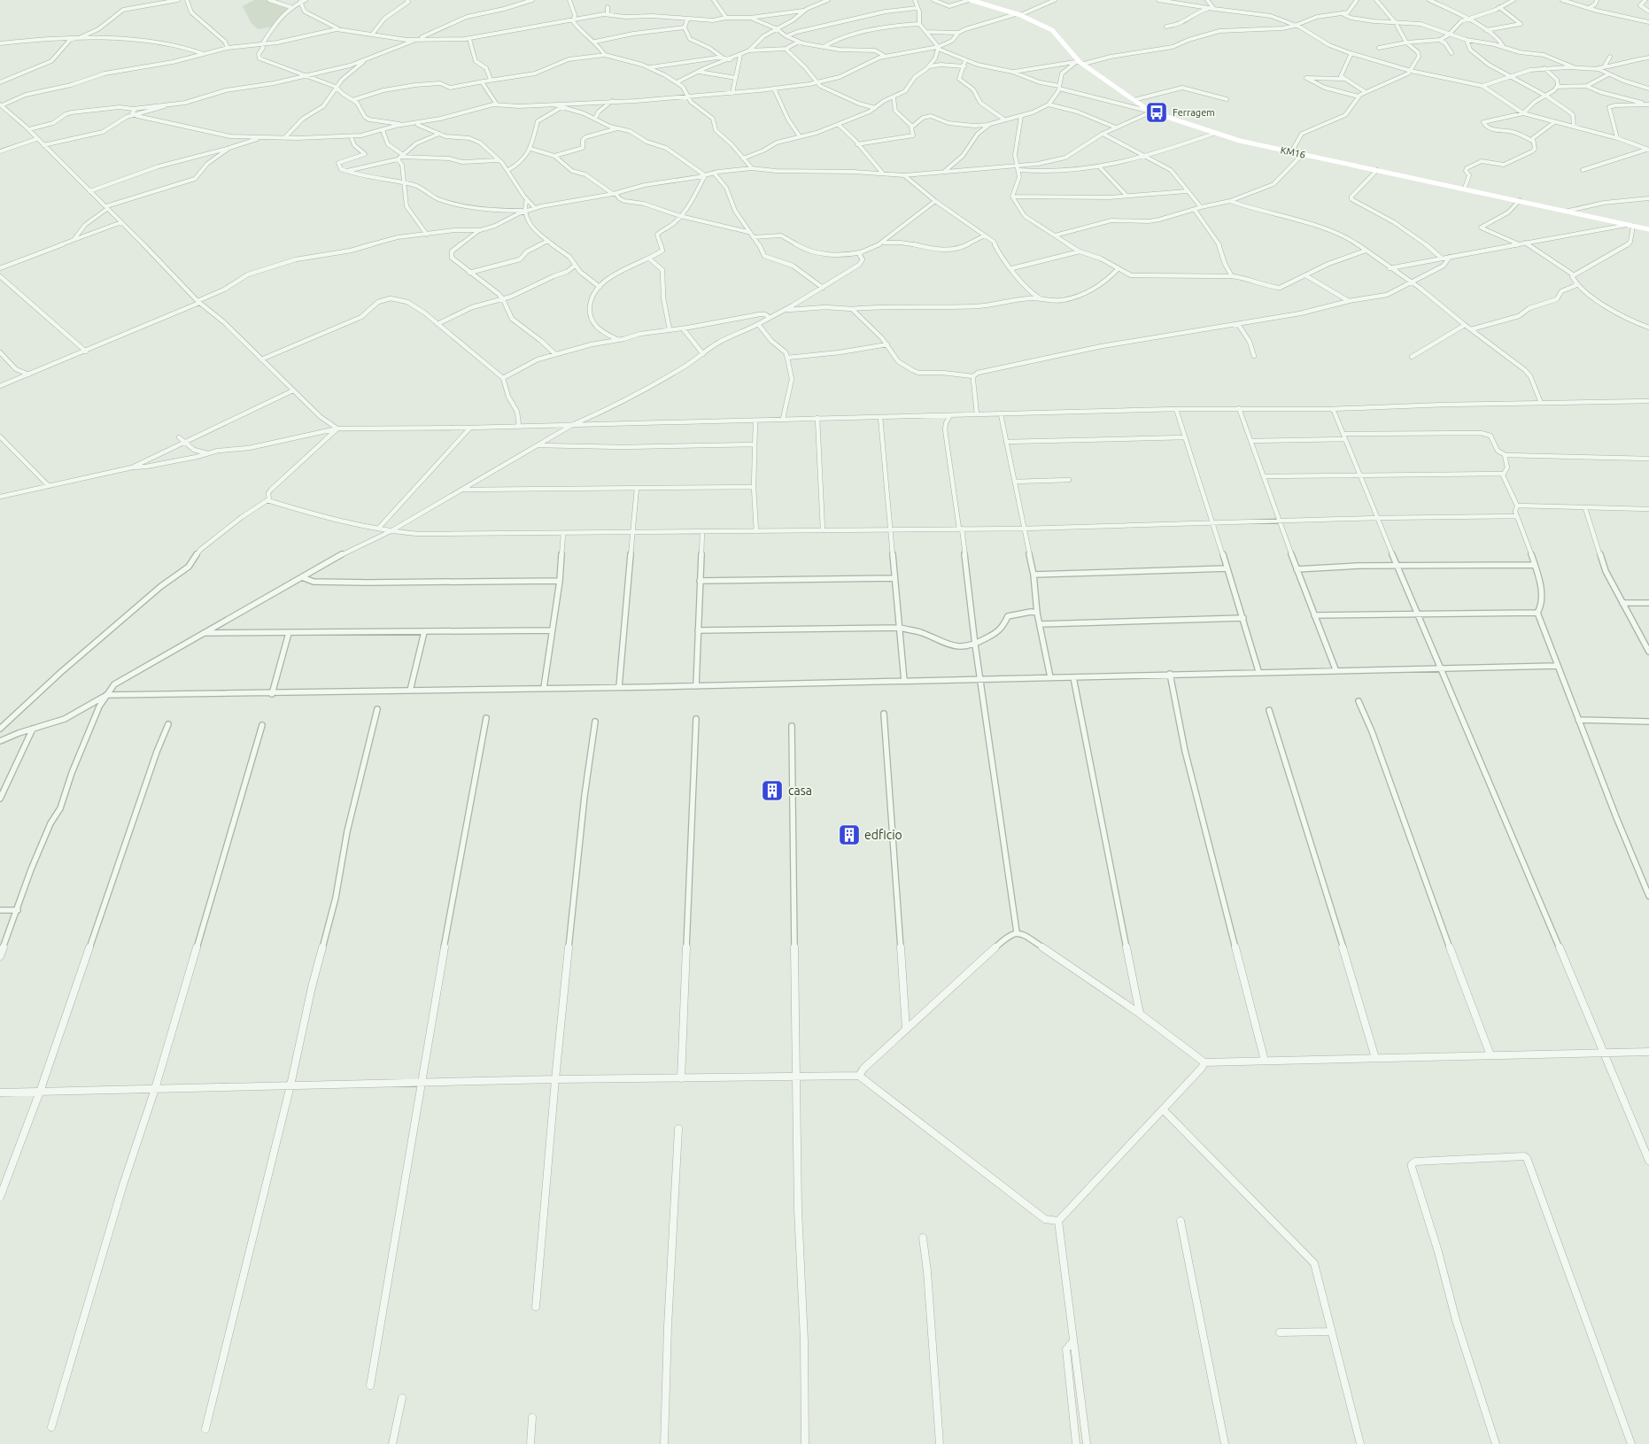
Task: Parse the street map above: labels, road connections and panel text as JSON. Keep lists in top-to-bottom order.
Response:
{
  "streets": {
    "street": ["KM16"]
  },
  "places": {
    "bus stop": ["Ferragem"],
    "building": ["casa", "edficio"]
  }
}
